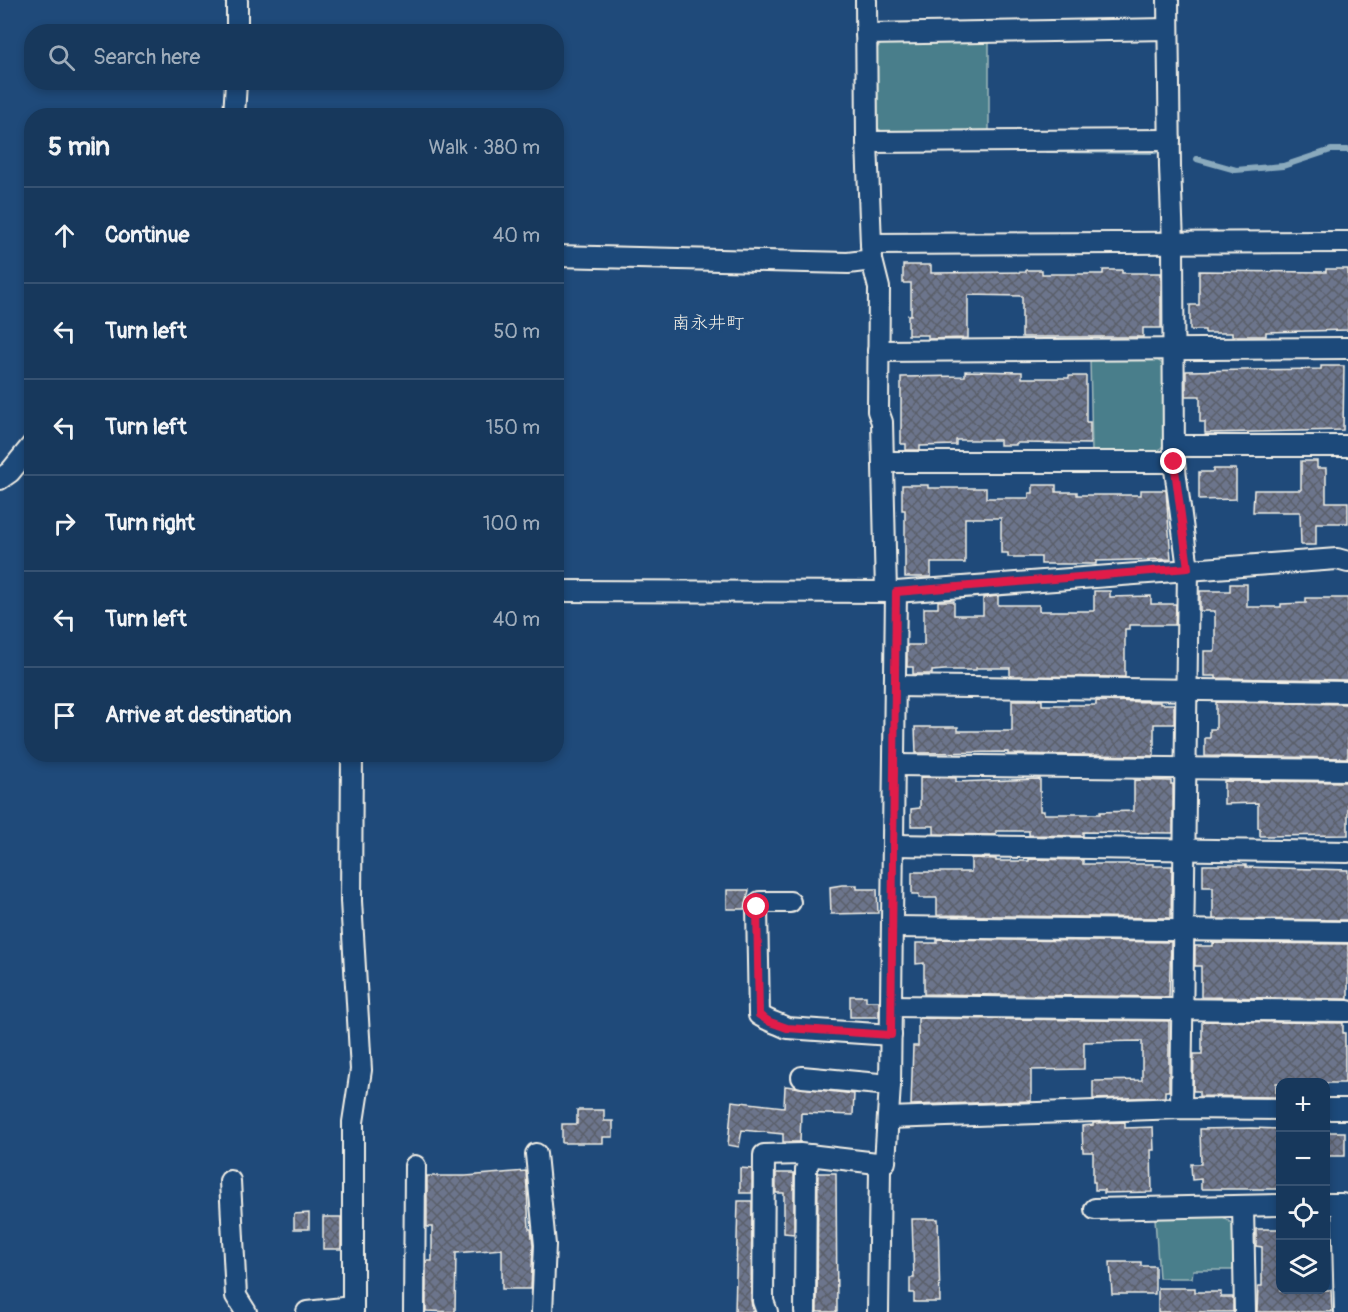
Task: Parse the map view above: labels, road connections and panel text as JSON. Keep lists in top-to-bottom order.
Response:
{
  "districts": ["南永井町"],
  "page": {
    "search": "Search here",
    "heading": ["5 min", "Walk · 380 m"],
    "list": [
      ["Continue", "40 m"],
      ["Turn left", "50 m"],
      ["Turn left", "150 m"],
      ["Turn right", "100 m"],
      ["Turn left", "40 m"],
      "Arrive at destination"
    ],
    "map_buttons": ["+", "−"]
  }
}
